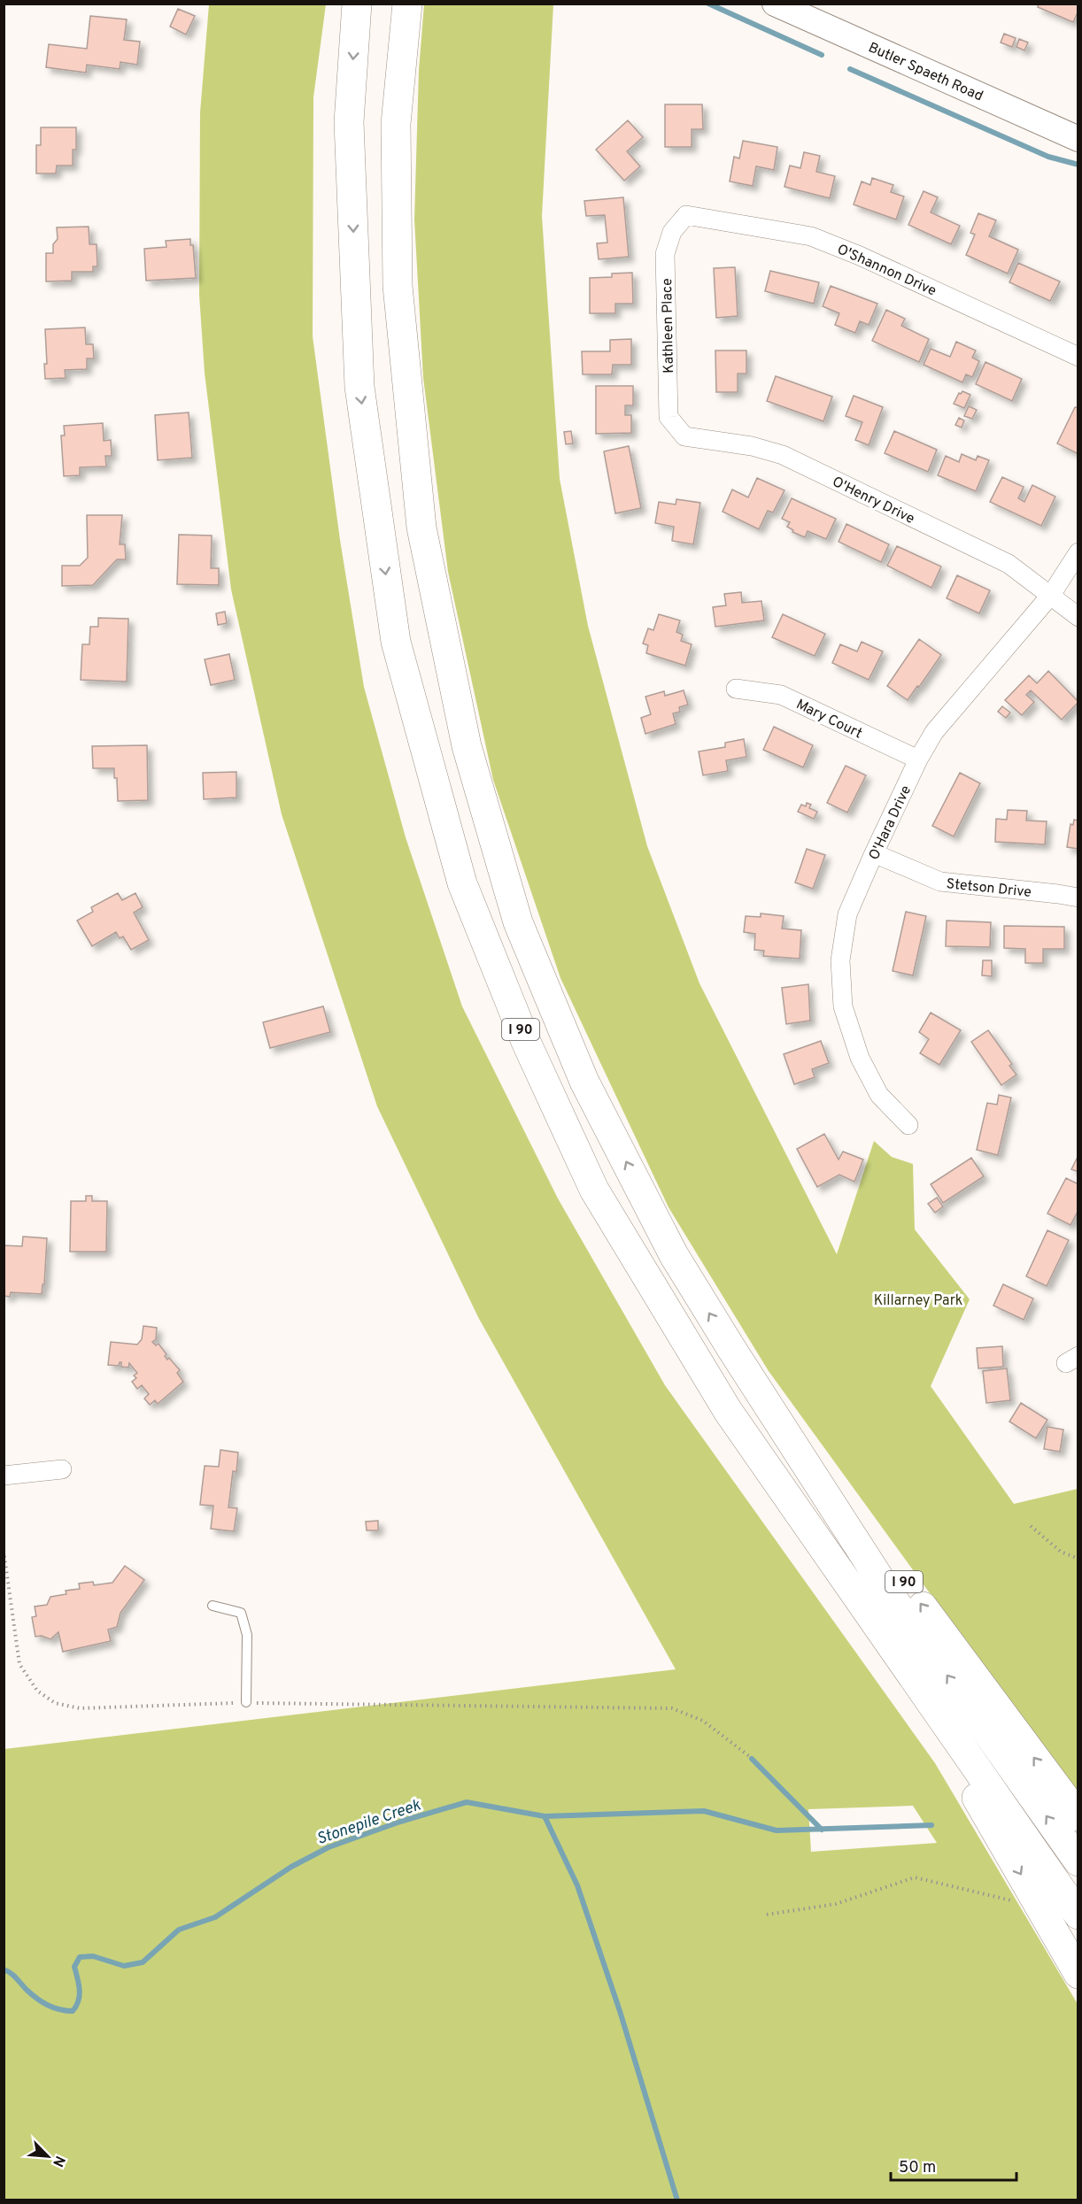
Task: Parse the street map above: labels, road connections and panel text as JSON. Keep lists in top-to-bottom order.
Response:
{
  "streets": {
    "highway": ["I 90"],
    "main road": ["Butler Spaeth Road"],
    "street": [
      "O'Shannon Drive",
      "Kathleen Place",
      "O'Henry Drive",
      "Mary Court",
      "O'Hara Drive",
      "Stetson Drive"
    ]
  },
  "crossings": [
    ["O'Shannon Drive", "Kathleen Place"],
    ["Kathleen Place", "O'Henry Drive"],
    ["O'Henry Drive", "O'Hara Drive"],
    ["Mary Court", "O'Hara Drive"],
    ["O'Hara Drive", "Stetson Drive"]
  ],
  "water": ["Stonepile Creek"],
  "parks": ["Killarney Park"],
  "scale_bar": "50 m",
  "north": "bottom right"
}
